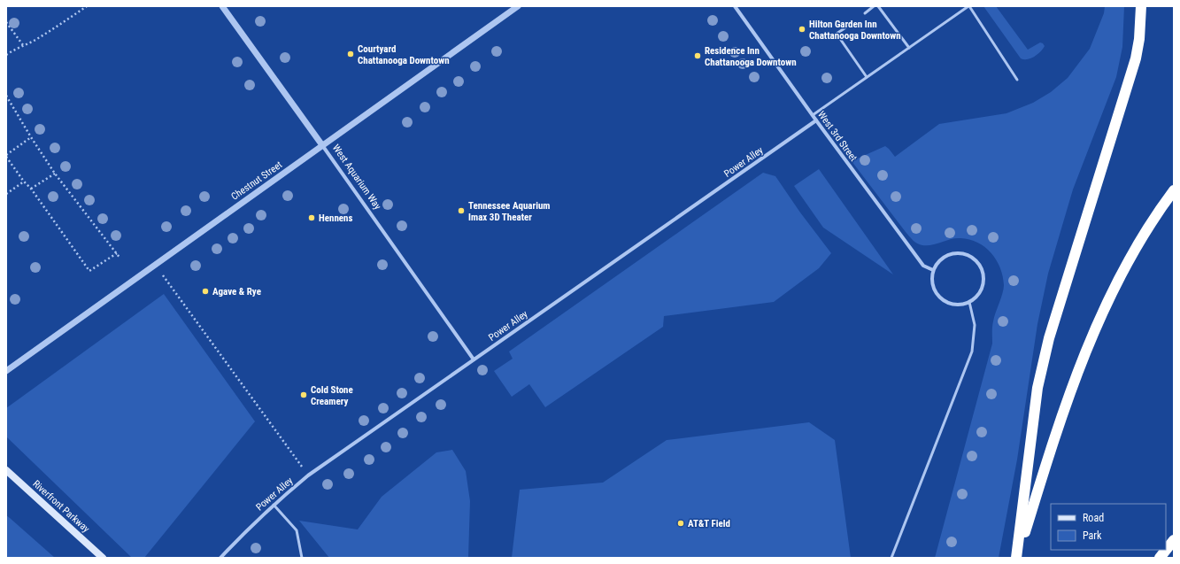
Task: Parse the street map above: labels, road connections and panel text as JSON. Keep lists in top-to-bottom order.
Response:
{
  "streets": {
    "main road": ["Riverfront Parkway"],
    "street": [
      "West 3rd Street",
      "Power Alley",
      "West Aquarium Way",
      "Chestnut Street"
    ]
  },
  "crossings": [
    ["West 3rd Street", "Power Alley"],
    ["Power Alley", "West Aquarium Way"],
    ["West Aquarium Way", "Chestnut Street"]
  ],
  "places": [
    "Hilton Garden Inn Chattanooga Downtown",
    "Courtyard Chattanooga Downtown",
    "Residence Inn Chattanooga Downtown",
    "Tennessee Aquarium Imax 3D Theater",
    "Hennens",
    "Agave & Rye",
    "Cold Stone Creamery",
    "AT&T Field"
  ],
  "legend": ["Road", "Park"]
}
